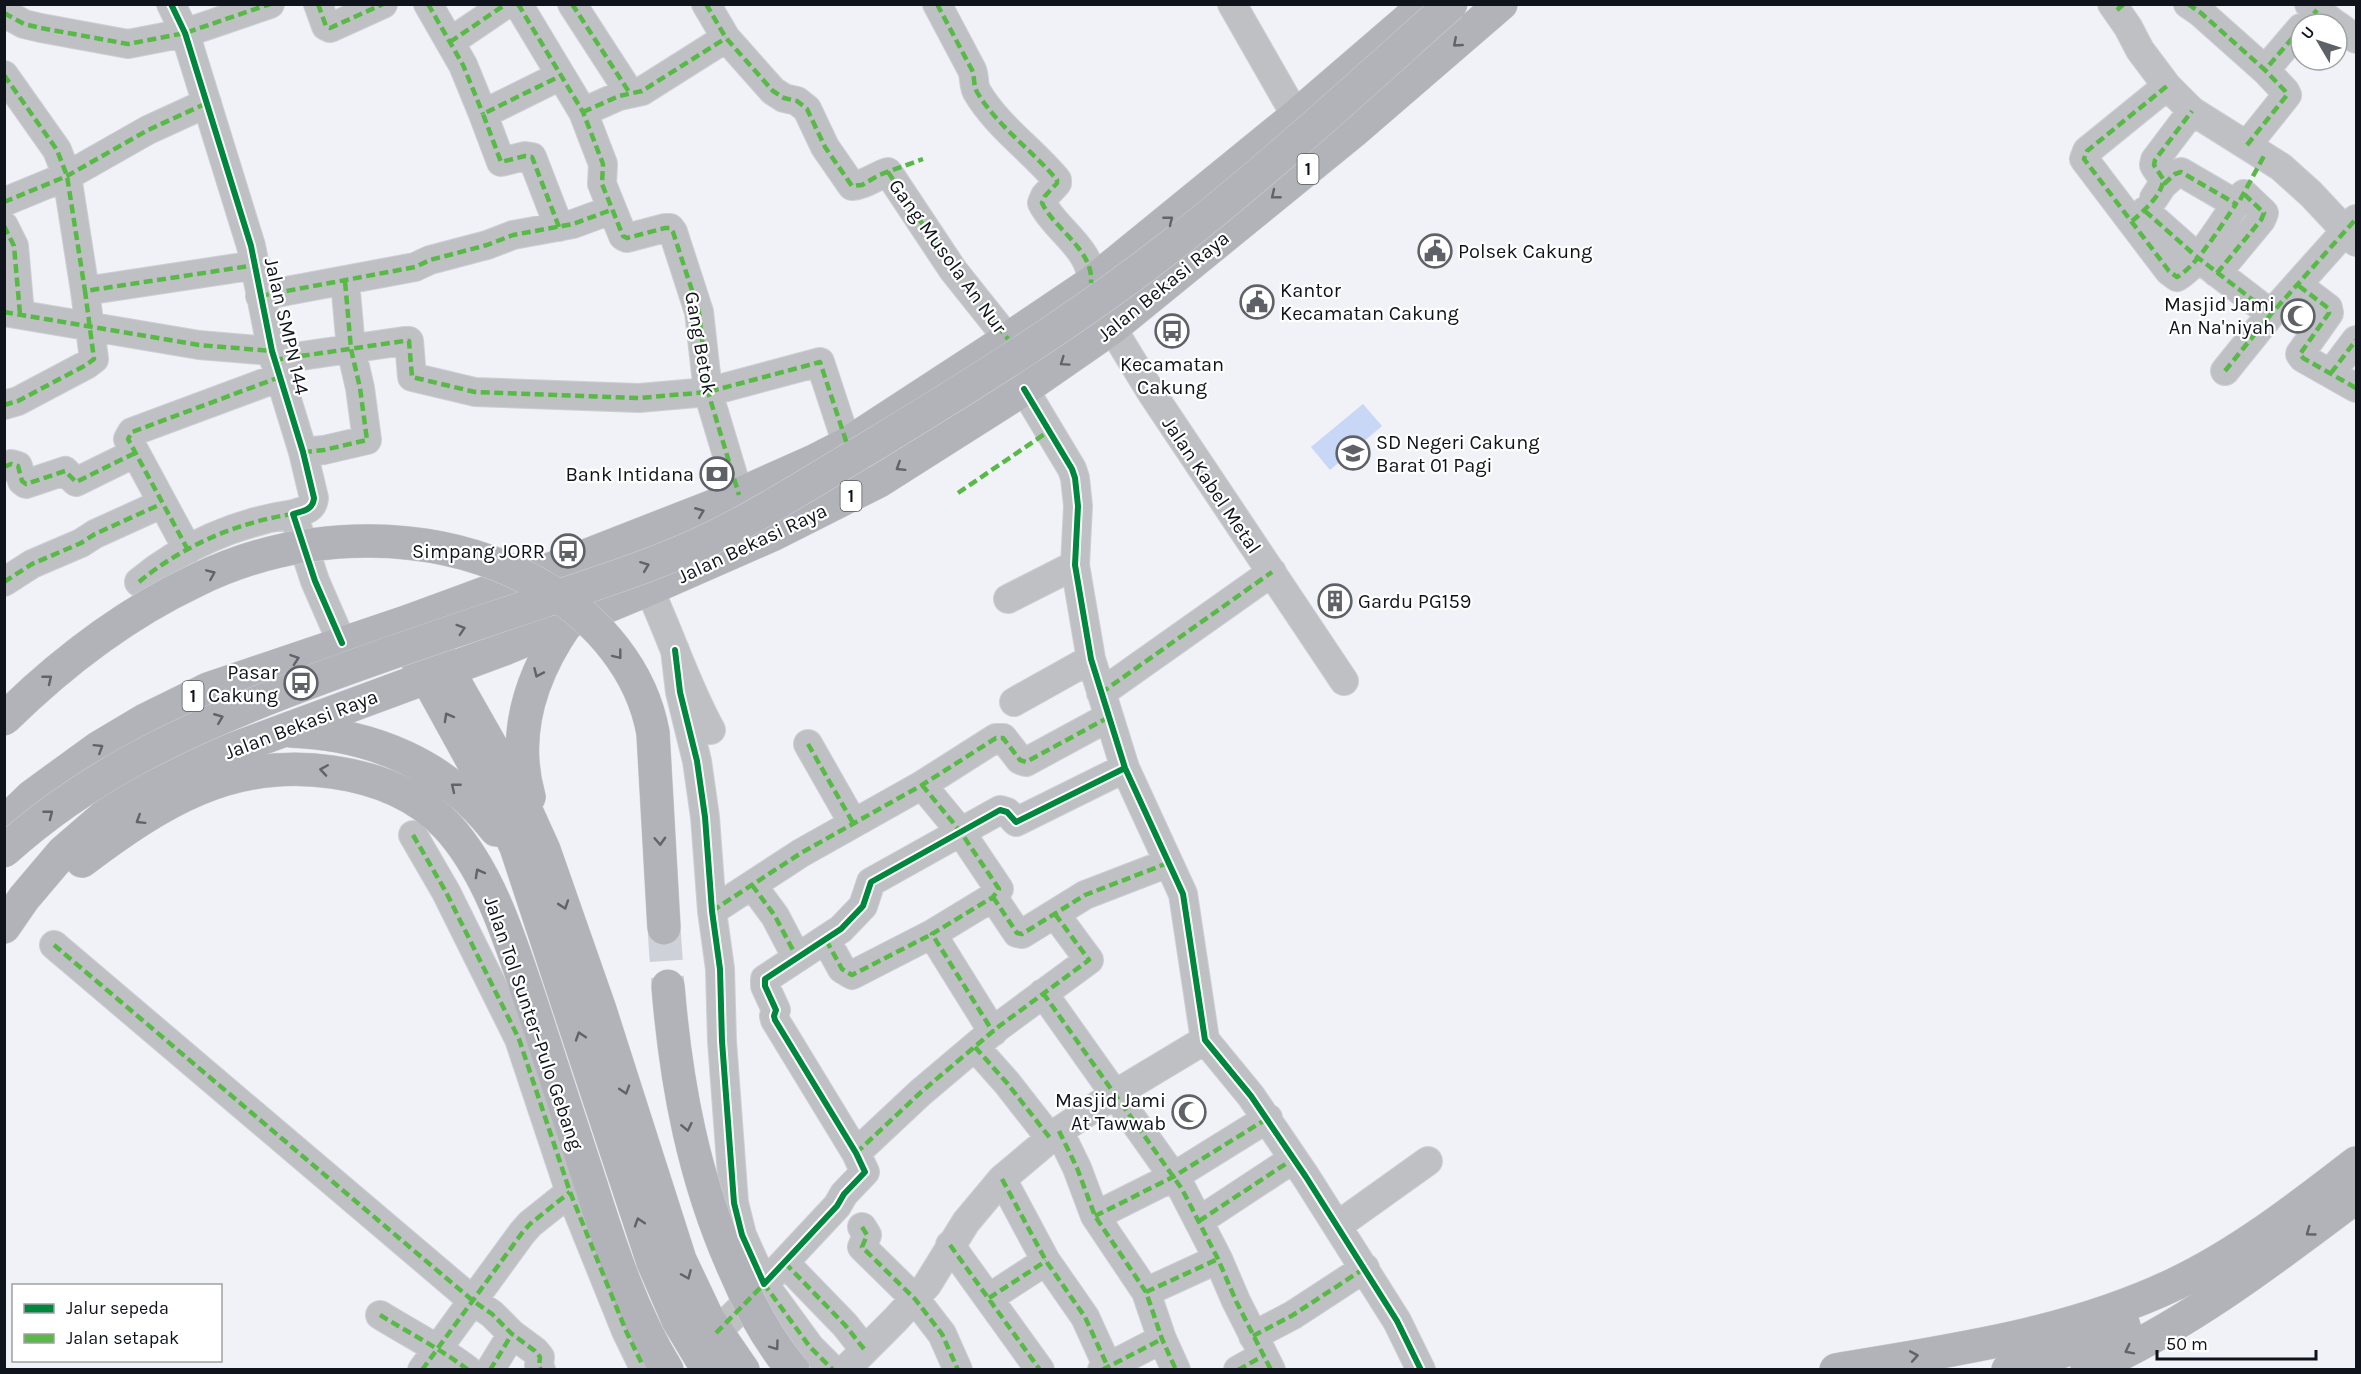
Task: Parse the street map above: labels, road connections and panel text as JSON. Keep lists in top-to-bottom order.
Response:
{
  "streets": {
    "highway": ["1", "Jalan Bekasi Raya", "Jalan Tol Sunter–Pulo Gebang"],
    "street": [
      "Gang Musola An Nur",
      "Jalan SMPN 144",
      "Gang Betok",
      "Jalan Kabel Metal"
    ]
  },
  "crossings": [
    ["1", "Gang Musola An Nur"],
    ["1", "Gang Betok"],
    ["1", "Jalan Kabel Metal"],
    ["Jalan Bekasi Raya", "Jalan Kabel Metal"]
  ],
  "places": {
    "public building": ["Polsek Cakung", "Kantor Kecamatan Cakung"],
    "mosque": ["Masjid Jami An Na'niyah", "Masjid Jami At Tawwab"],
    "bus stop": ["Kecamatan Cakung", "Simpang JORR", "Pasar Cakung"],
    "school or university": ["SD Negeri Cakung Barat 01 Pagi"],
    "bank": ["Bank Intidana"],
    "building": ["Gardu PG159"]
  },
  "legend": ["Jalur sepeda", "Jalan setapak"],
  "scale_bar": "50 m",
  "north": "top left"
}
